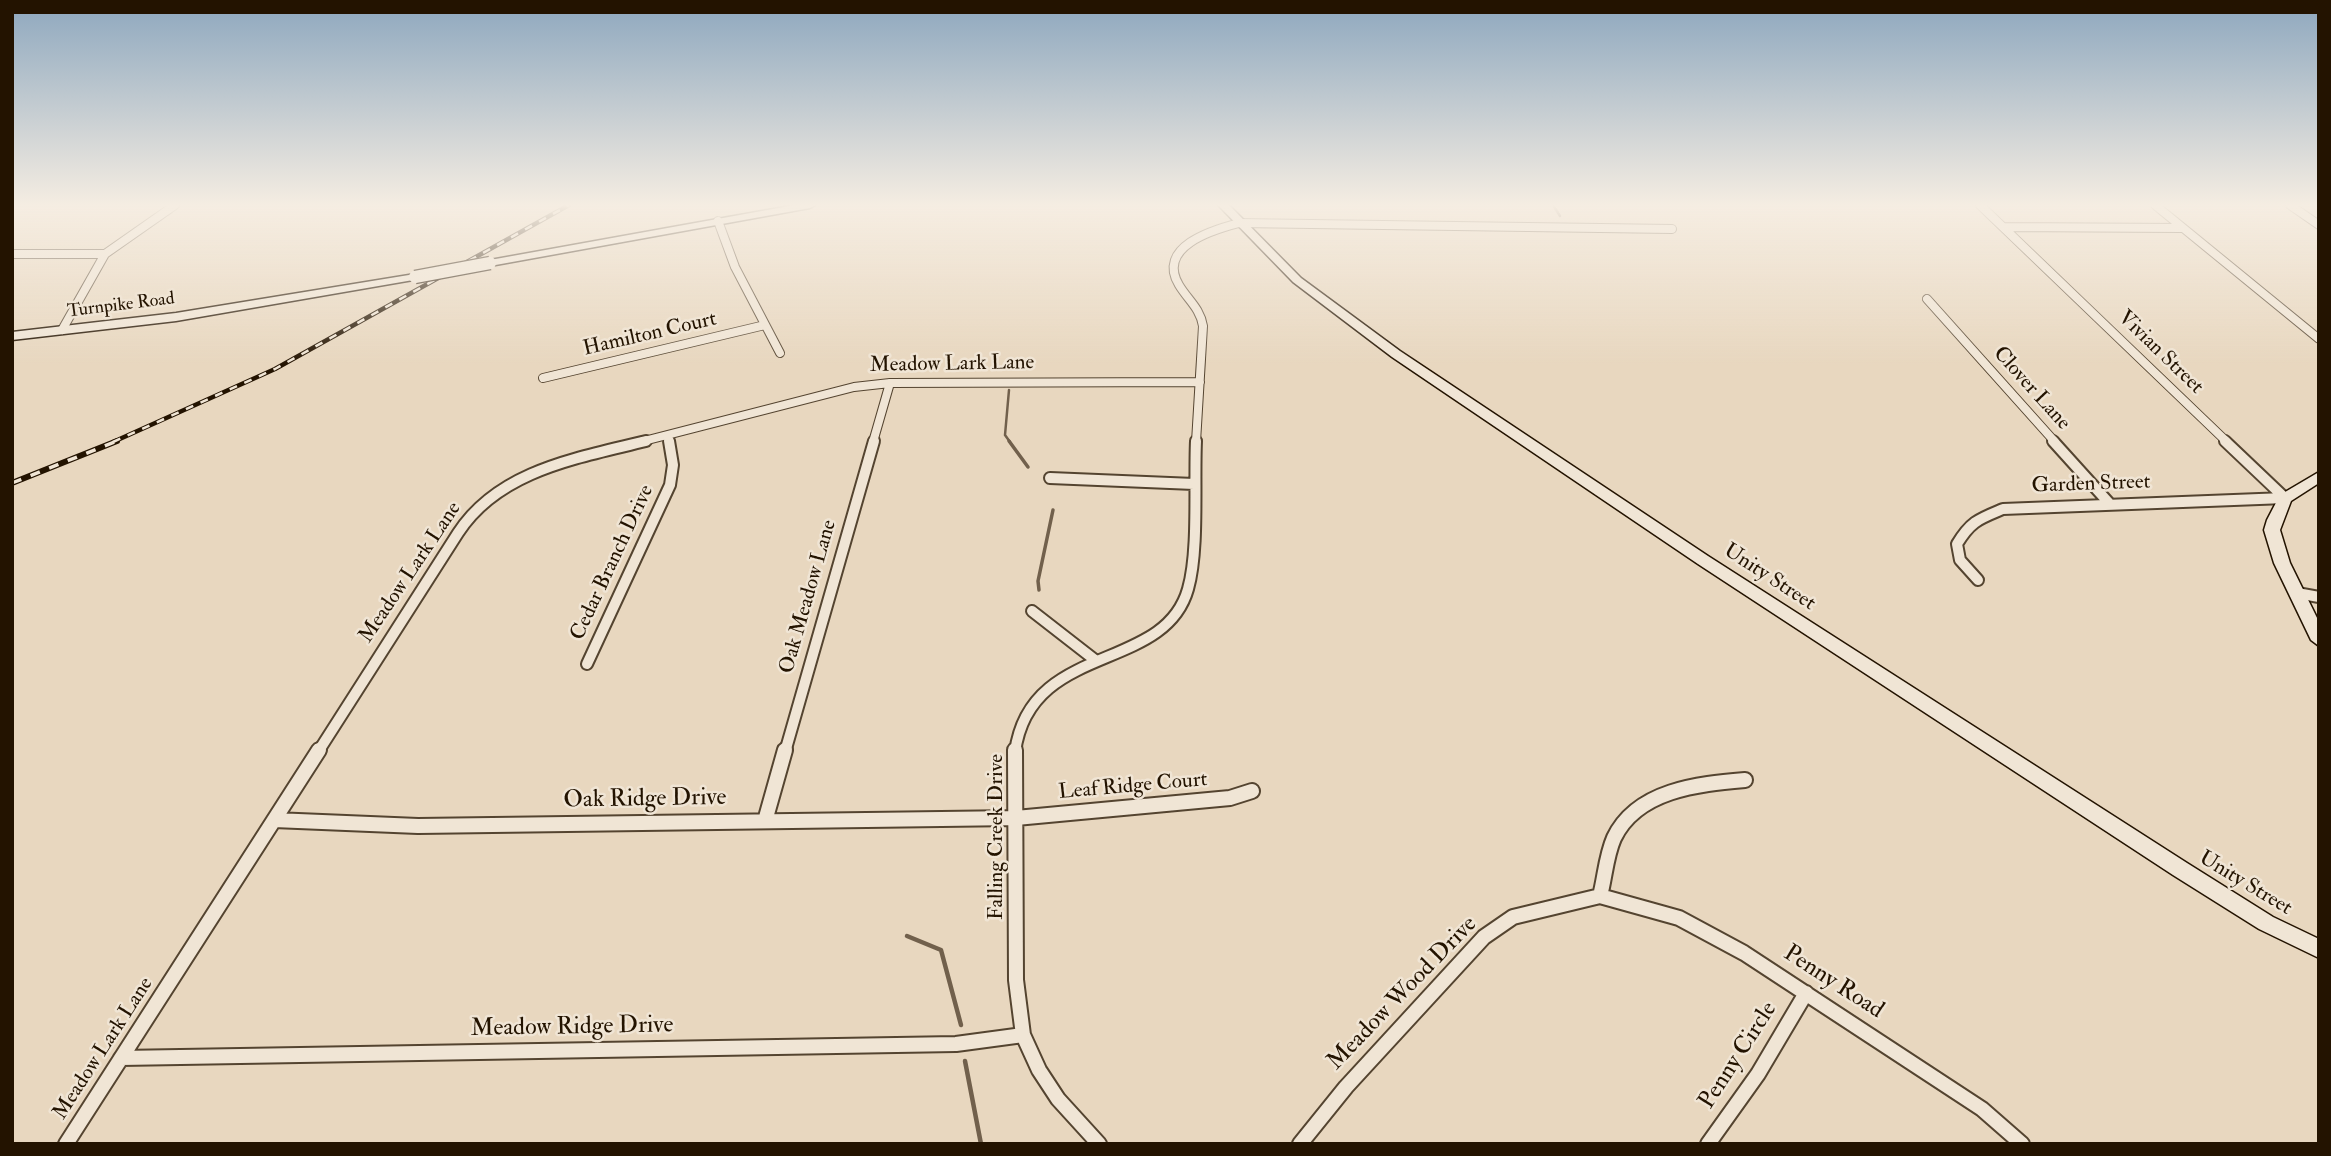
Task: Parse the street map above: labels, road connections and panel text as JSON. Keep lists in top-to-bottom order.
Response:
{
  "streets": {
    "street": [
      "Turnpike Road",
      "Hamilton Court",
      "Vivian Street",
      "Meadow Lark Lane",
      "Clover Lane",
      "Garden Street",
      "Cedar Branch Drive",
      "Unity Street",
      "Oak Meadow Lane",
      "Leaf Ridge Court",
      "Oak Ridge Drive",
      "Falling Creek Drive",
      "Penny Road",
      "Meadow Wood Drive",
      "Meadow Ridge Drive",
      "Penny Circle"
    ]
  },
  "crossings": [
    ["Vivian Street", "Garden Street"],
    ["Meadow Lark Lane", "Cedar Branch Drive"],
    ["Meadow Lark Lane", "Oak Meadow Lane"],
    ["Meadow Lark Lane", "Oak Ridge Drive"],
    ["Meadow Lark Lane", "Falling Creek Drive"],
    ["Meadow Lark Lane", "Meadow Ridge Drive"],
    ["Clover Lane", "Garden Street"],
    ["Oak Meadow Lane", "Oak Ridge Drive"],
    ["Leaf Ridge Court", "Oak Ridge Drive"],
    ["Leaf Ridge Court", "Falling Creek Drive"],
    ["Oak Ridge Drive", "Falling Creek Drive"],
    ["Falling Creek Drive", "Meadow Ridge Drive"],
    ["Penny Road", "Meadow Wood Drive"],
    ["Penny Road", "Penny Circle"]
  ]
}
